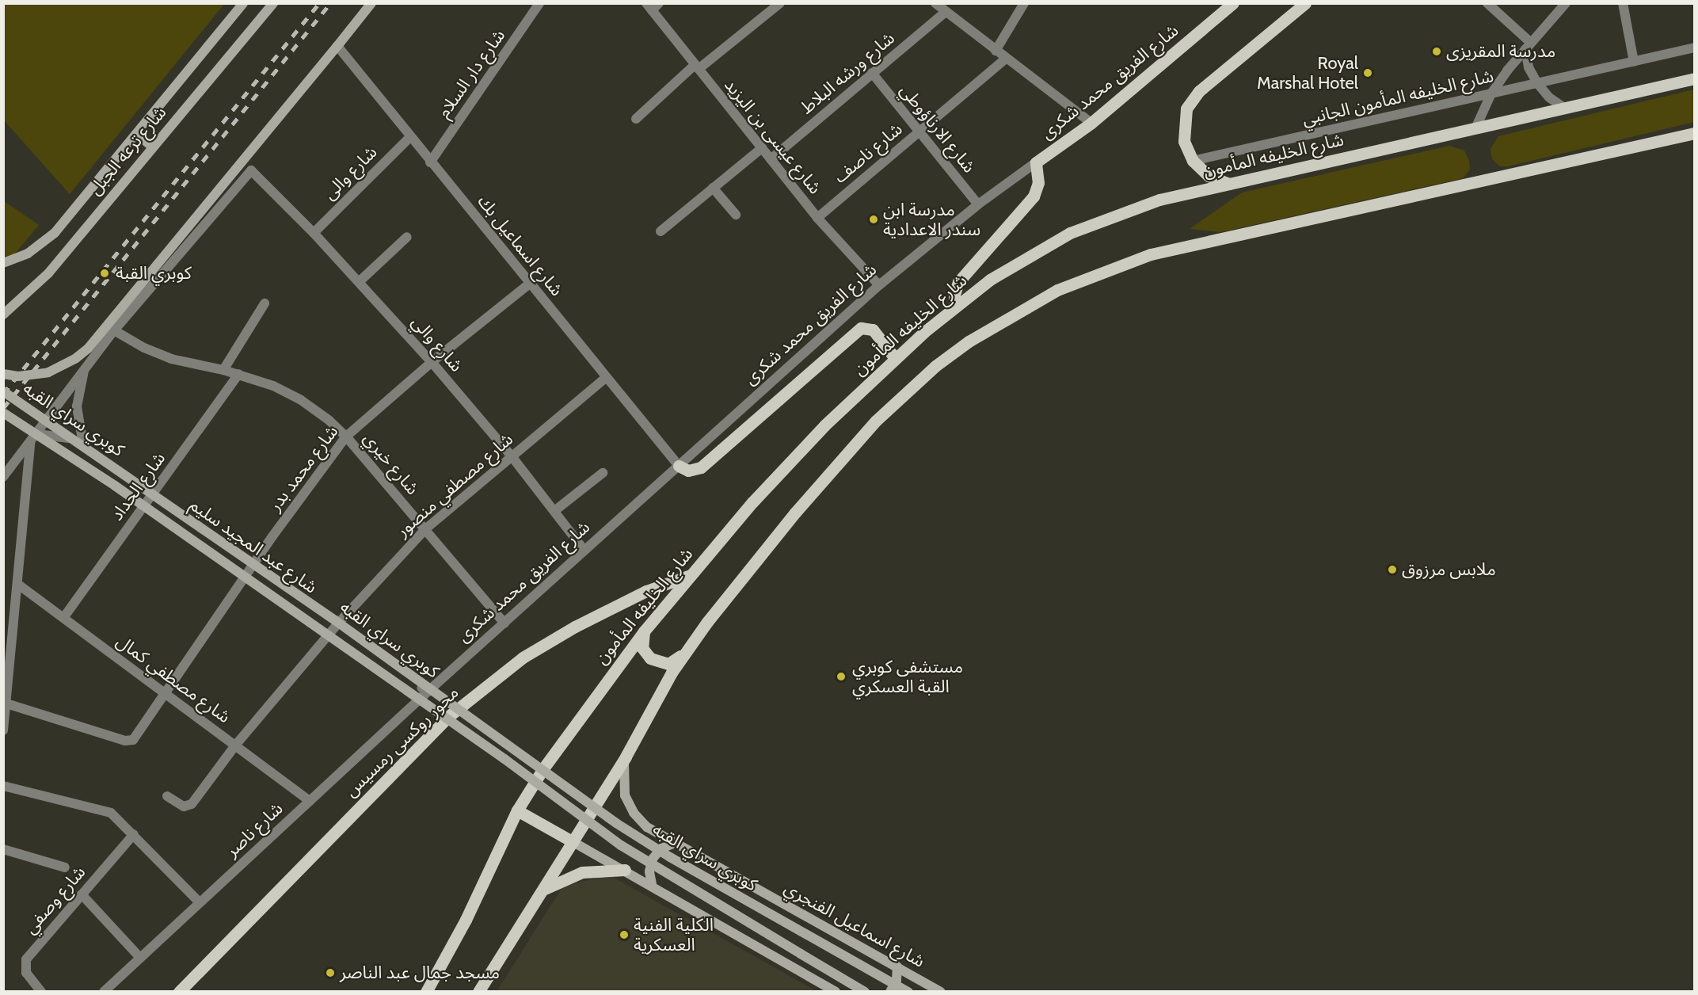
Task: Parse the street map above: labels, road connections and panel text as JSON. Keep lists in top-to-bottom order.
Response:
{
  "streets": {
    "main road": [
      "شارع الفريق محمد شكرى",
      "شارع ترعه الجبل",
      "شارع الخليفه المأمون",
      "كوبري سراي القبه",
      "محور روكسى رمسيس",
      "شارع اسماعيل الفنجري"
    ],
    "street": [
      "شارع ورشه البلاط",
      "شارع دار السلام",
      "شارع الخليفه المأمون الجانبي",
      "شارع الارناؤوطي",
      "شارع عيسى بن اليزيد",
      "شارع ناصف",
      "شارع والى",
      "شارع اسماعيل بك",
      "شارع والي",
      "شارع خيري",
      "شارع محمد بدر",
      "شارع مصطفي منصور",
      "شارع الحداد",
      "شارع عبد المجيد سليم",
      "شارع مصطفي كمال",
      "شارع ناصر",
      "شارع وصفي"
    ]
  },
  "crossings": [
    ["شارع ورشه البلاط", "شارع الارناؤوطي"],
    ["شارع ورشه البلاط", "شارع عيسى بن اليزيد"],
    ["شارع دار السلام", "شارع اسماعيل بك"],
    ["شارع الفريق محمد شكرى", "شارع الارناؤوطي"],
    ["شارع الفريق محمد شكرى", "شارع عيسى بن اليزيد"],
    ["شارع الفريق محمد شكرى", "شارع اسماعيل بك"],
    ["شارع الفريق محمد شكرى", "شارع والي"],
    ["شارع الفريق محمد شكرى", "شارع خيري"],
    ["شارع الفريق محمد شكرى", "شارع عبد المجيد سليم"],
    ["شارع الفريق محمد شكرى", "شارع ناصر"],
    ["شارع الارناؤوطي", "شارع ناصف"],
    ["شارع عيسى بن اليزيد", "شارع ناصف"],
    ["شارع الخليفه المأمون", "محور روكسى رمسيس"],
    ["شارع والى", "شارع اسماعيل بك"],
    ["شارع والى", "شارع والي"],
    ["شارع اسماعيل بك", "شارع محمد بدر"],
    ["شارع اسماعيل بك", "شارع مصطفي منصور"],
    ["شارع والي", "شارع خيري"],
    ["شارع والي", "شارع محمد بدر"],
    ["شارع والي", "شارع مصطفي منصور"],
    ["شارع خيري", "شارع محمد بدر"],
    ["شارع خيري", "شارع مصطفي منصور"],
    ["شارع خيري", "شارع الحداد"],
    ["شارع محمد بدر", "شارع عبد المجيد سليم"],
    ["شارع محمد بدر", "شارع مصطفي كمال"],
    ["شارع مصطفي منصور", "شارع عبد المجيد سليم"],
    ["شارع مصطفي منصور", "شارع مصطفي كمال"],
    ["شارع الحداد", "شارع عبد المجيد سليم"],
    ["شارع الحداد", "شارع مصطفي كمال"],
    ["شارع عبد المجيد سليم", "شارع ناصر"],
    ["شارع مصطفي كمال", "شارع ناصر"]
  ],
  "places": [
    "مدرسة المقريزى",
    "Royal Marshal Hotel",
    "مدرسة ابن سندر الاعدادية",
    "كوبري القبة",
    "ملابس مرزوق",
    "مستشفى كوبري القبة العسكري",
    "الكلية الفنية العسكرية",
    "مسجد جمال عبد الناصر"
  ]
}
